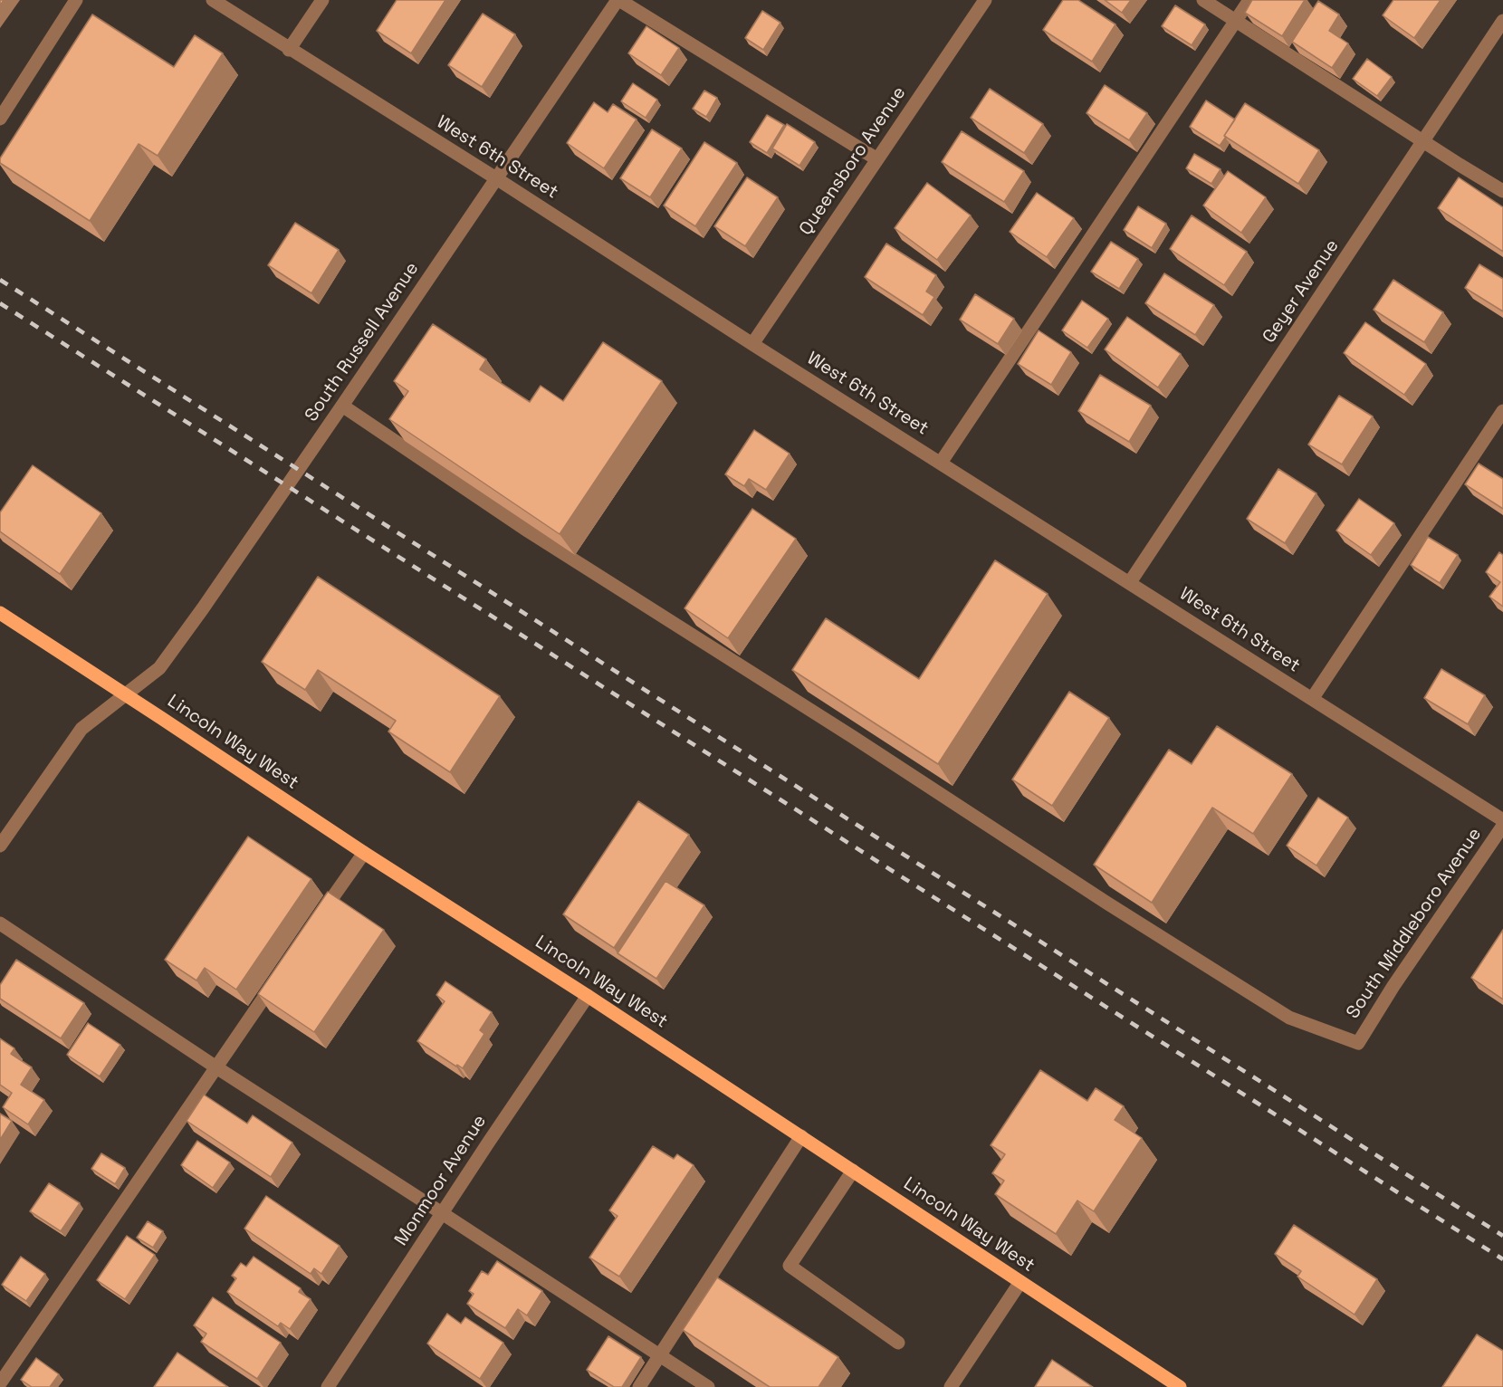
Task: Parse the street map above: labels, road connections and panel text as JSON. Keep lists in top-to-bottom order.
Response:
{
  "streets": {
    "main road": ["Lincoln Way West"],
    "street": [
      "West 6th Street",
      "Queensboro Avenue",
      "Geyer Avenue",
      "South Russell Avenue",
      "South Middleboro Avenue",
      "Monmoor Avenue"
    ]
  },
  "crossings": [
    ["West 6th Street", "Queensboro Avenue"],
    ["West 6th Street", "Geyer Avenue"],
    ["West 6th Street", "South Russell Avenue"],
    ["South Russell Avenue", "Lincoln Way West"],
    ["South Russell Avenue", "South Middleboro Avenue"],
    ["Lincoln Way West", "Monmoor Avenue"]
  ]
}
